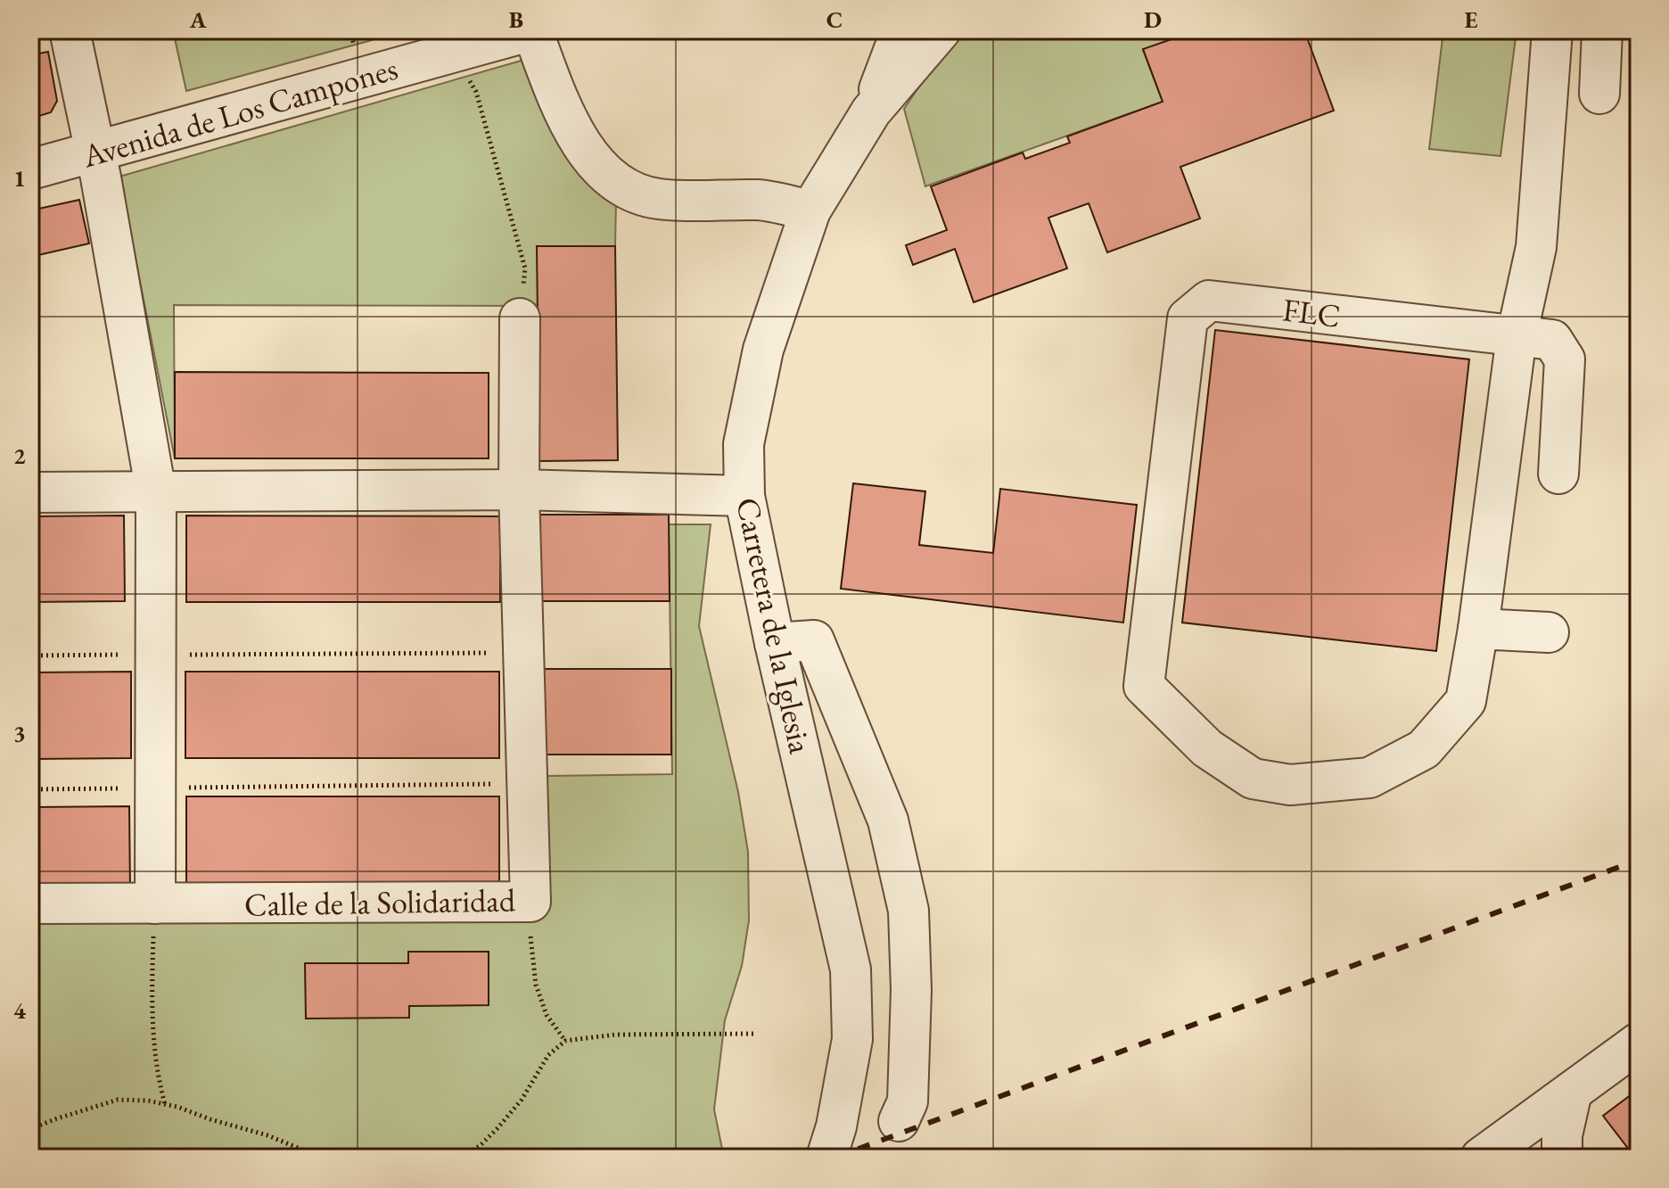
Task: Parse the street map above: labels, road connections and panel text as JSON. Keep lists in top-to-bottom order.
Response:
{
  "streets": {
    "street": [
      "Avenida de Los Campones",
      "FLC",
      "Carretera de la Iglesia",
      "Calle de la Solidaridad"
    ]
  },
  "grid": {
    "columns": [
      "A",
      "B",
      "C",
      "D",
      "E"
    ],
    "rows": [
      "1",
      "2",
      "3",
      "4"
    ]
  }
}
